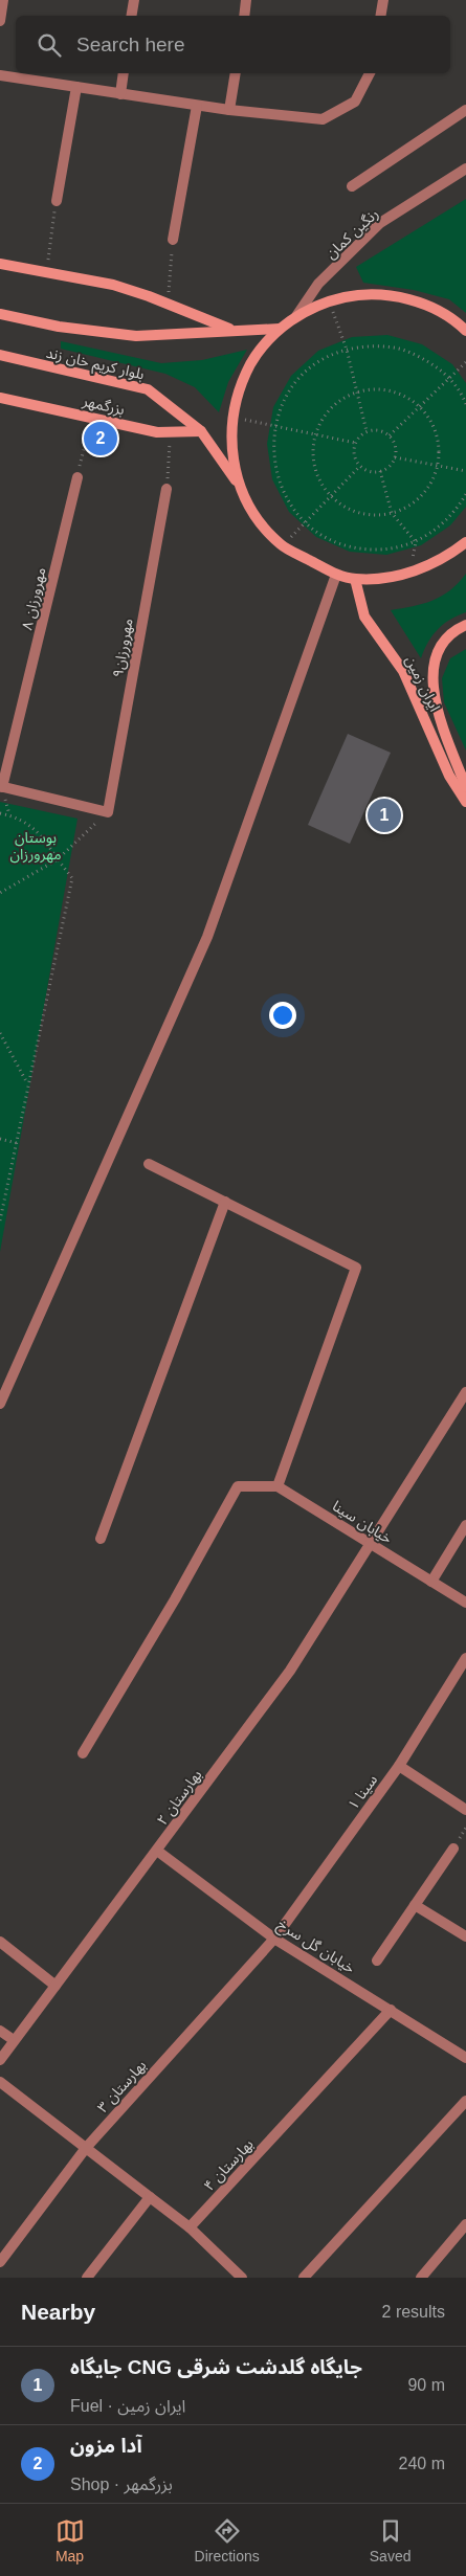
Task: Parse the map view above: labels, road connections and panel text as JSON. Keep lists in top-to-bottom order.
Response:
{
  "streets": {
    "main road": ["بلوار کریم خان زند", "بزرگمهر", "ایران زمین"],
    "street": [
      "رنگین کمان",
      "مهرورزان ۸",
      "مهرورزان۹",
      "خیابان سینا",
      "سینا ۱",
      "بهارستان ۲",
      "خیابان گل سرخ",
      "بهارستان ۳",
      "بهارستان ۴"
    ]
  },
  "crossings": [
    ["بلوار کریم خان زند", "بزرگمهر"],
    ["خیابان سینا", "بهارستان ۲"],
    ["سینا ۱", "خیابان گل سرخ"],
    ["سینا ۱", "بهارستان ۳"],
    ["بهارستان ۲", "خیابان گل سرخ"],
    ["خیابان گل سرخ", "بهارستان ۳"],
    ["خیابان گل سرخ", "بهارستان ۴"]
  ],
  "parks": ["بوستان مهرورزان"],
  "page": {
    "search": "Search here",
    "pins": ["2", "1"],
    "heading": ["Nearby", "2 results"],
    "list": [
      {
        "mark": "1",
        "name": "جایگاه CNG جایگاه گلدشت شرقی",
        "note": "Fuel · ایران زمین",
        "value": "90 m"
      },
      {
        "mark": "2",
        "name": "آدا مزون",
        "note": "Shop · بزرگمهر",
        "value": "240 m"
      }
    ],
    "nav": ["Map", "Directions", "Saved"]
  }
}
